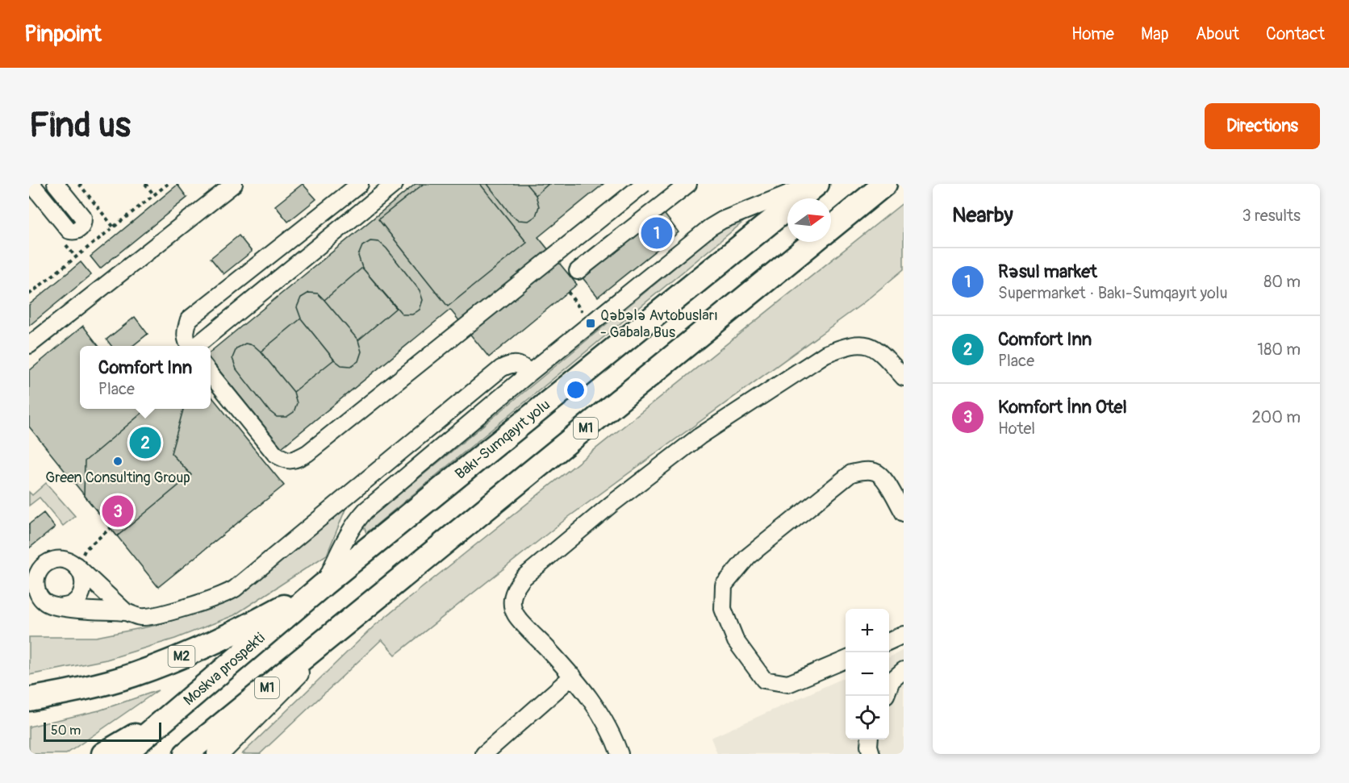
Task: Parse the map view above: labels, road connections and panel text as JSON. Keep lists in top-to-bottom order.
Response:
{
  "streets": {
    "highway": [
      "M1",
      "Bakı-Sumqayıt yolu",
      "M2",
      "Moskva prospekti"
    ]
  },
  "crossings": [
    ["Bakı-Sumqayıt yolu", "M2"],
    ["Bakı-Sumqayıt yolu", "Moskva prospekti"],
    ["M2", "Moskva prospekti"]
  ],
  "places": {
    "transit": ["Qəbələ Avtobusları - Gabala Bus"],
    "other": ["Green Consulting Group"]
  },
  "scale_bar": "50 m",
  "north": "right",
  "page": {
    "header": "Pinpoint",
    "nav": [
      "Home",
      "Map",
      "About",
      "Contact"
    ],
    "buttons": "Directions",
    "title": "Find us",
    "heading": ["Nearby", "3 results"],
    "pins": ["1", "2", "3"],
    "list": [
      {
        "mark": "1",
        "name": "Rәsul market",
        "note": "Supermarket · Bakı-Sumqayıt yolu",
        "value": "80 m"
      },
      {
        "mark": "2",
        "name": "Comfort Inn",
        "note": "Place",
        "value": "180 m"
      },
      {
        "mark": "3",
        "name": "Komfort İnn Otel",
        "note": "Hotel",
        "value": "200 m"
      }
    ],
    "popup": ["Comfort Inn", "Place"],
    "map_buttons": ["+", "−"],
    "scale": "50 m"
  }
}
